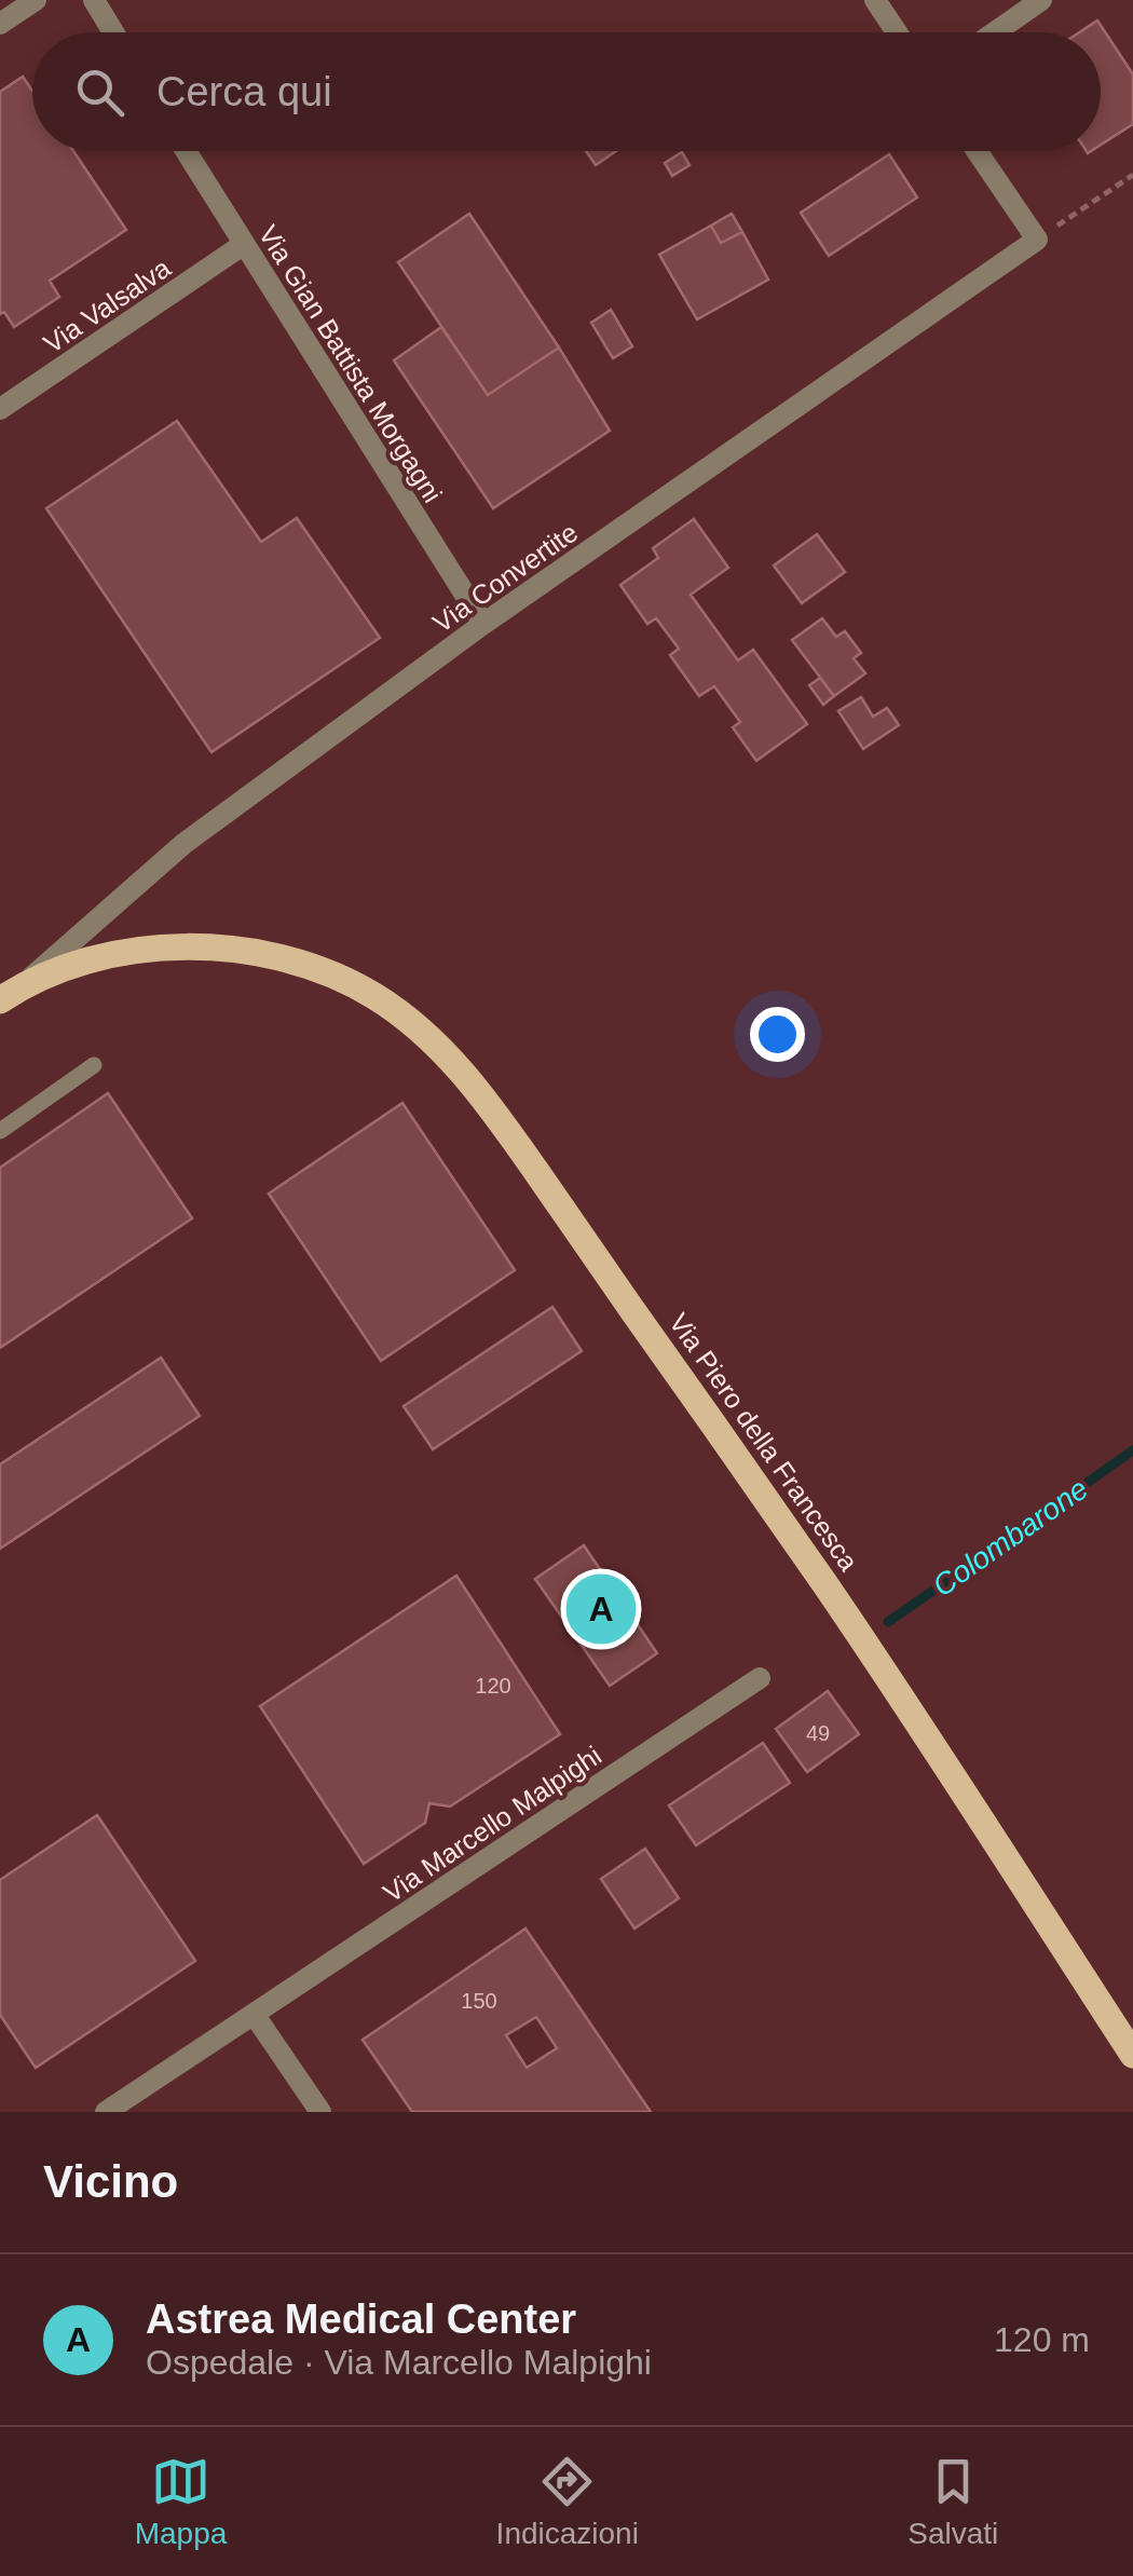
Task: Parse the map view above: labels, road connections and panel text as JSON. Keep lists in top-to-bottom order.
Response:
{
  "streets": {
    "main road": ["Via Piero della Francesca"],
    "street": [
      "Via Valsalva",
      "Via Gian Battista Morgagni",
      "Via Convertite",
      "Via Marcello Malpighi"
    ]
  },
  "crossings": [
    ["Via Valsalva", "Via Gian Battista Morgagni"],
    ["Via Gian Battista Morgagni", "Via Convertite"],
    ["Via Convertite", "Via Piero della Francesca"]
  ],
  "water": ["Colombarone"],
  "house_numbers": ["120", "49", "150"],
  "page": {
    "search": "Cerca qui",
    "pins": "A",
    "heading": "Vicino",
    "list": [
      {
        "mark": "A",
        "name": "Astrea Medical Center",
        "note": "Ospedale · Via Marcello Malpighi",
        "value": "120 m"
      }
    ],
    "nav": ["Mappa", "Indicazioni", "Salvati"]
  }
}
